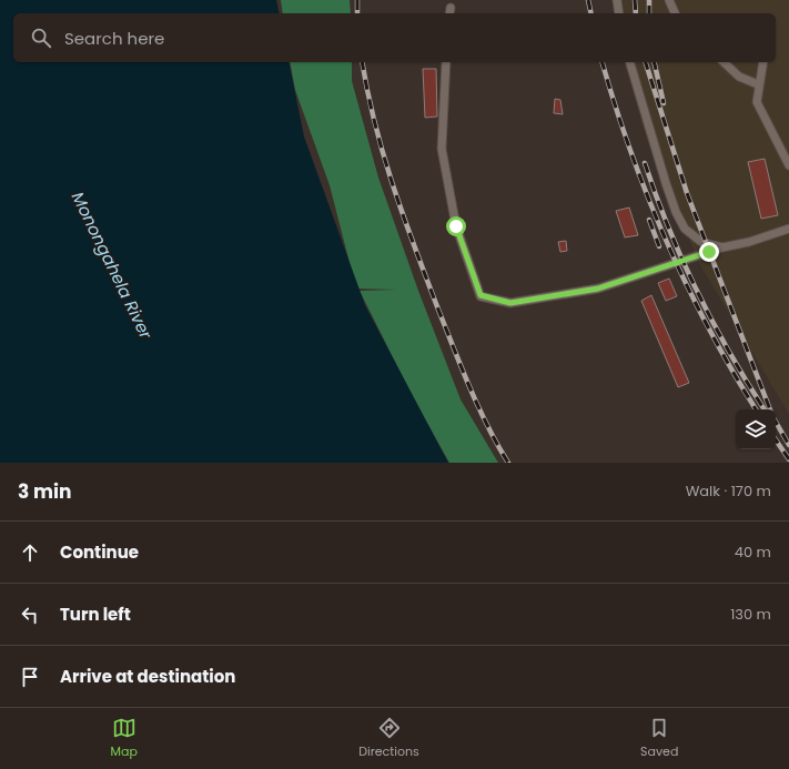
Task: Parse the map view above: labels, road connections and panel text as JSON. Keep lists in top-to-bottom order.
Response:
{
  "water": ["Monongahela River"],
  "page": {
    "search": "Search here",
    "heading": ["3 min", "Walk · 170 m"],
    "list": [
      ["Continue", "40 m"],
      ["Turn left", "130 m"],
      "Arrive at destination"
    ],
    "nav": ["Map", "Directions", "Saved"]
  }
}
